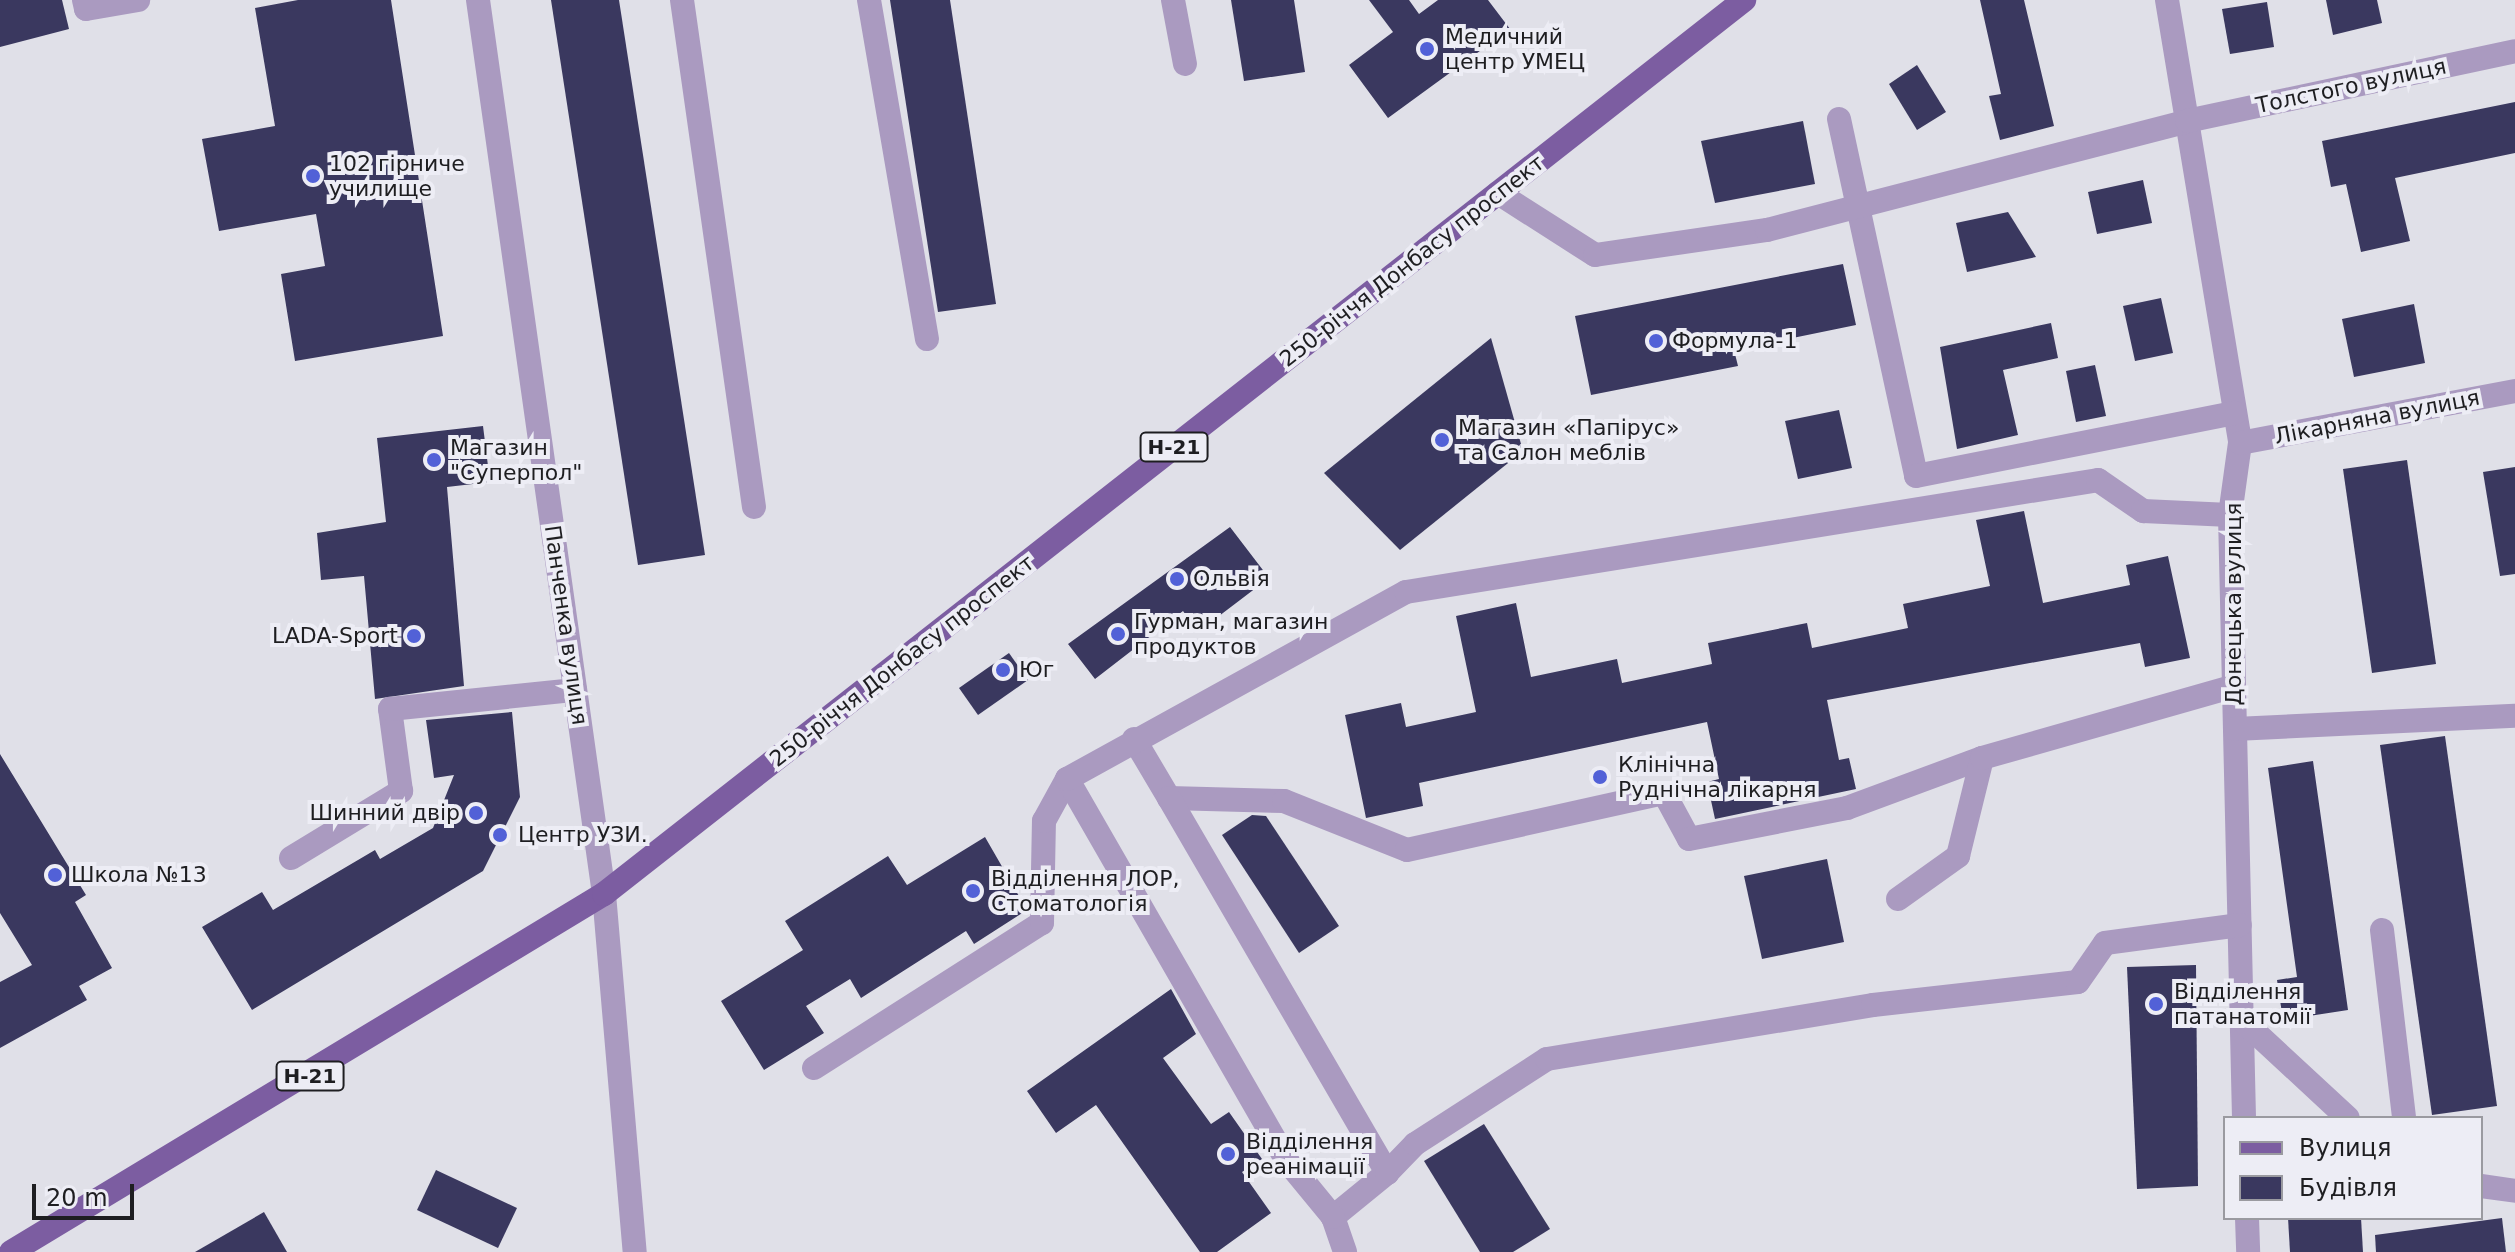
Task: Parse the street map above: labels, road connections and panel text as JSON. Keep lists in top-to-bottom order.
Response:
{
  "streets": {
    "main road": ["250-річчя Донбасу проспект", "Н-21"],
    "street": [
      "Толстого вулиця",
      "Лікарняна вулиця",
      "Донецька вулиця",
      "Панченка вулиця"
    ]
  },
  "crossings": [
    ["Толстого вулиця", "250-річчя Донбасу проспект"],
    ["Толстого вулиця", "Донецька вулиця"],
    ["250-річчя Донбасу проспект", "Панченка вулиця"],
    ["Лікарняна вулиця", "Донецька вулиця"]
  ],
  "places": [
    "Медичний центр УМЕЦ",
    "102 гірниче училище",
    "Формула-1",
    "Магазин «Папірус» та Салон меблів",
    "Магазин \"Суперпол\"",
    "Ольвія",
    "Гурман, магазин продуктов",
    "LADA-Sport",
    "Юг",
    "Клінічна Руднічна лікарня",
    "Шинний двір",
    "Центр УЗИ.",
    "Школа №13",
    "Відділення ЛОР, Стоматологія",
    "Відділення патанатомії",
    "Відділення реанімації"
  ],
  "legend": ["Вулиця", "Будівля"],
  "scale_bar": "20 m"
}
